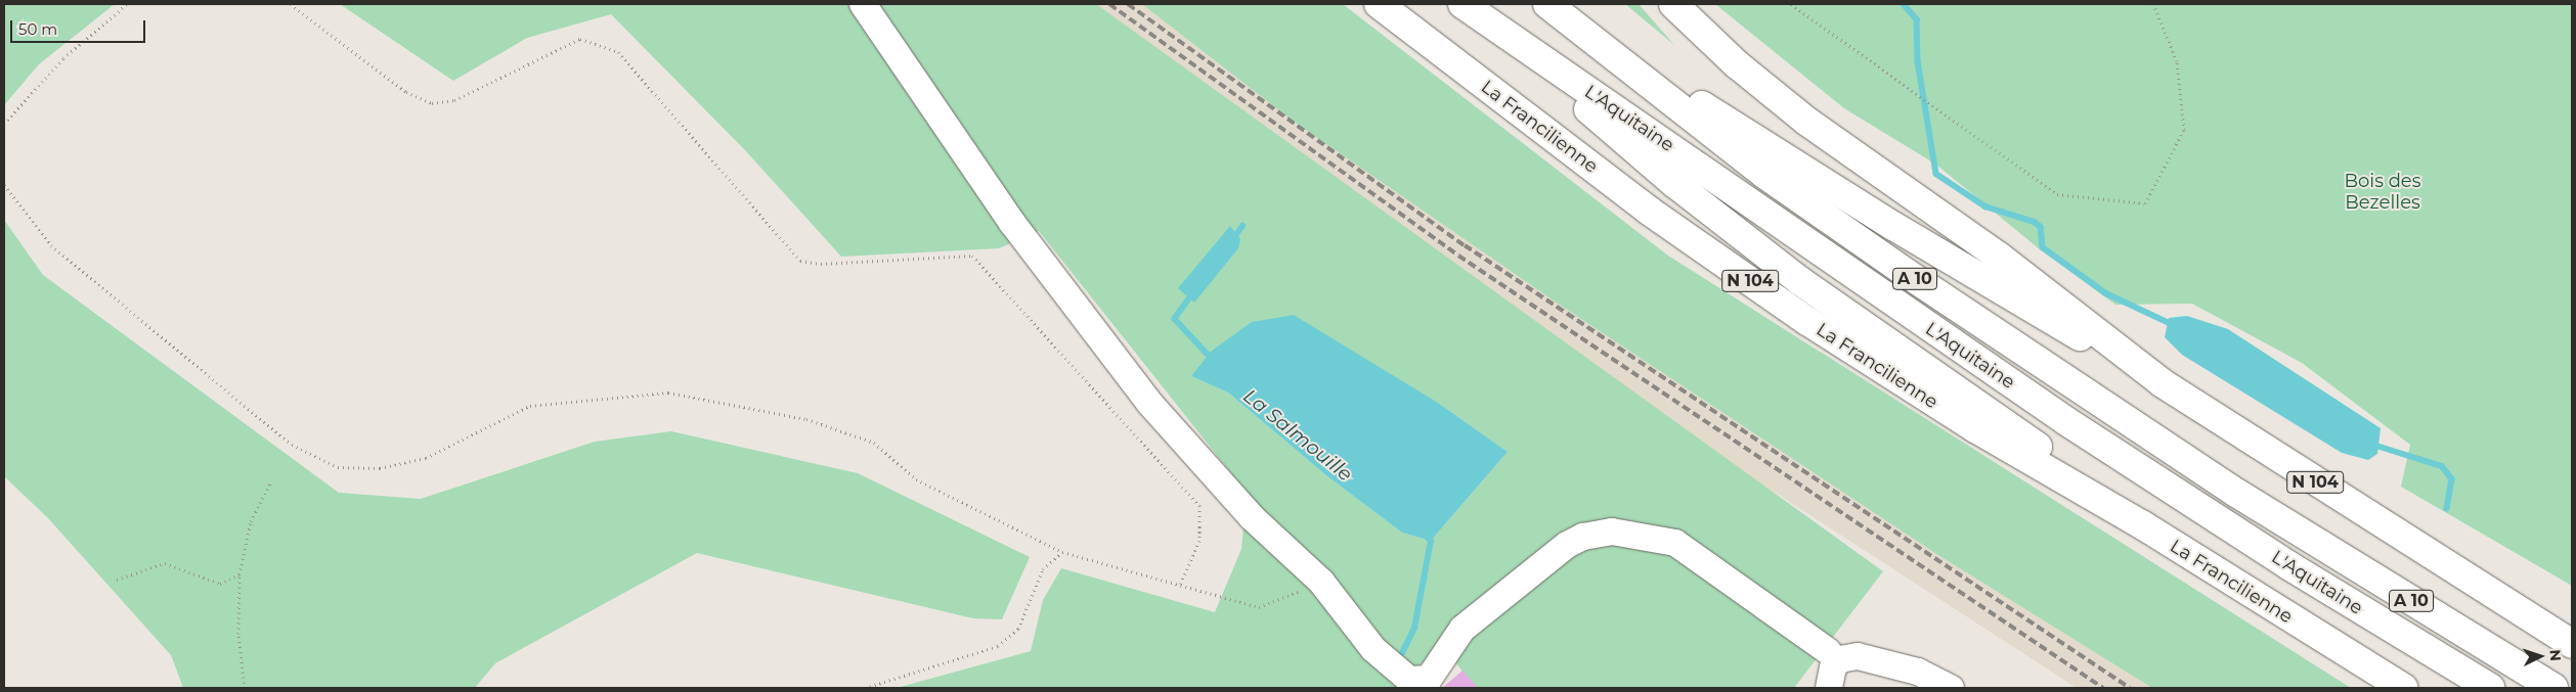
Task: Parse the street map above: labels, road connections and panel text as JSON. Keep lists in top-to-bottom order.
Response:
{
  "streets": {
    "highway": [
      "L'Aquitaine",
      "La Francilienne",
      "A 10",
      "N 104"
    ]
  },
  "water": ["La Salmouille"],
  "parks": ["Bois des Bezelles"],
  "scale_bar": "50 m",
  "north": "right"
}
